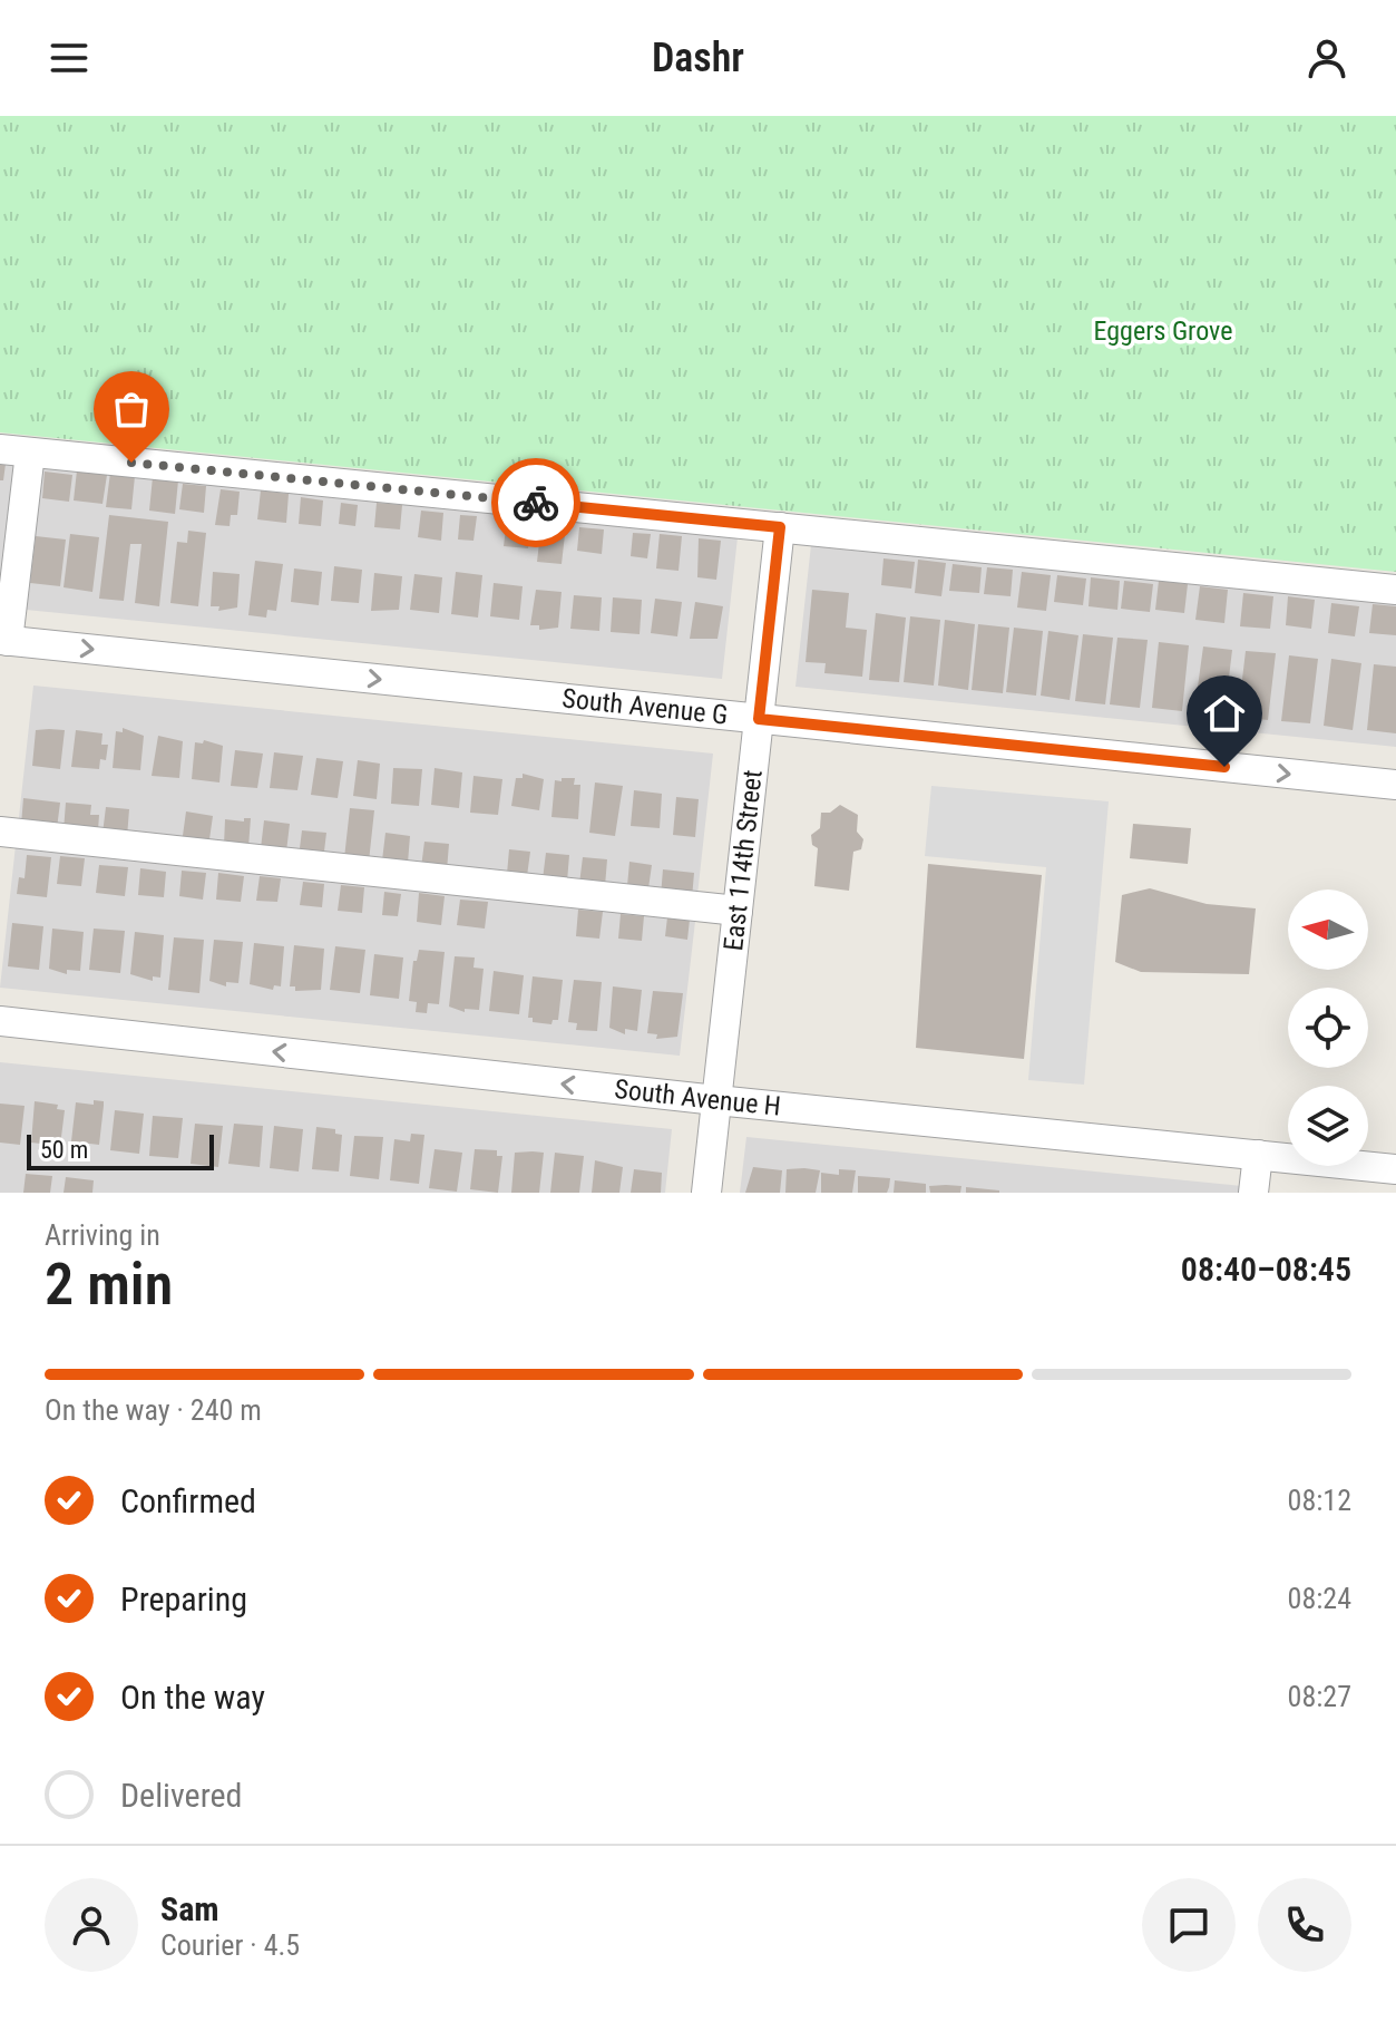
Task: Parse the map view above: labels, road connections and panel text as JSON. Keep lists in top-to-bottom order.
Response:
{
  "streets": {
    "street": ["South Avenue G", "East 114th Street", "South Avenue H"]
  },
  "crossings": [
    ["South Avenue G", "East 114th Street"],
    ["East 114th Street", "South Avenue H"]
  ],
  "parks": ["Eggers Grove"],
  "scale_bar": "50 m",
  "north": "left",
  "page": {
    "header": "Dashr",
    "scale": "50 m",
    "heading": ["2 min", "Arriving in", "08:40–08:45"],
    "panel": ["Sam", "Courier · 4.5"],
    "bar": "On the way · 240 m",
    "list": [
      ["Confirmed", "08:12"],
      ["Preparing", "08:24"],
      ["On the way", "08:27"],
      "Delivered"
    ]
  }
}
